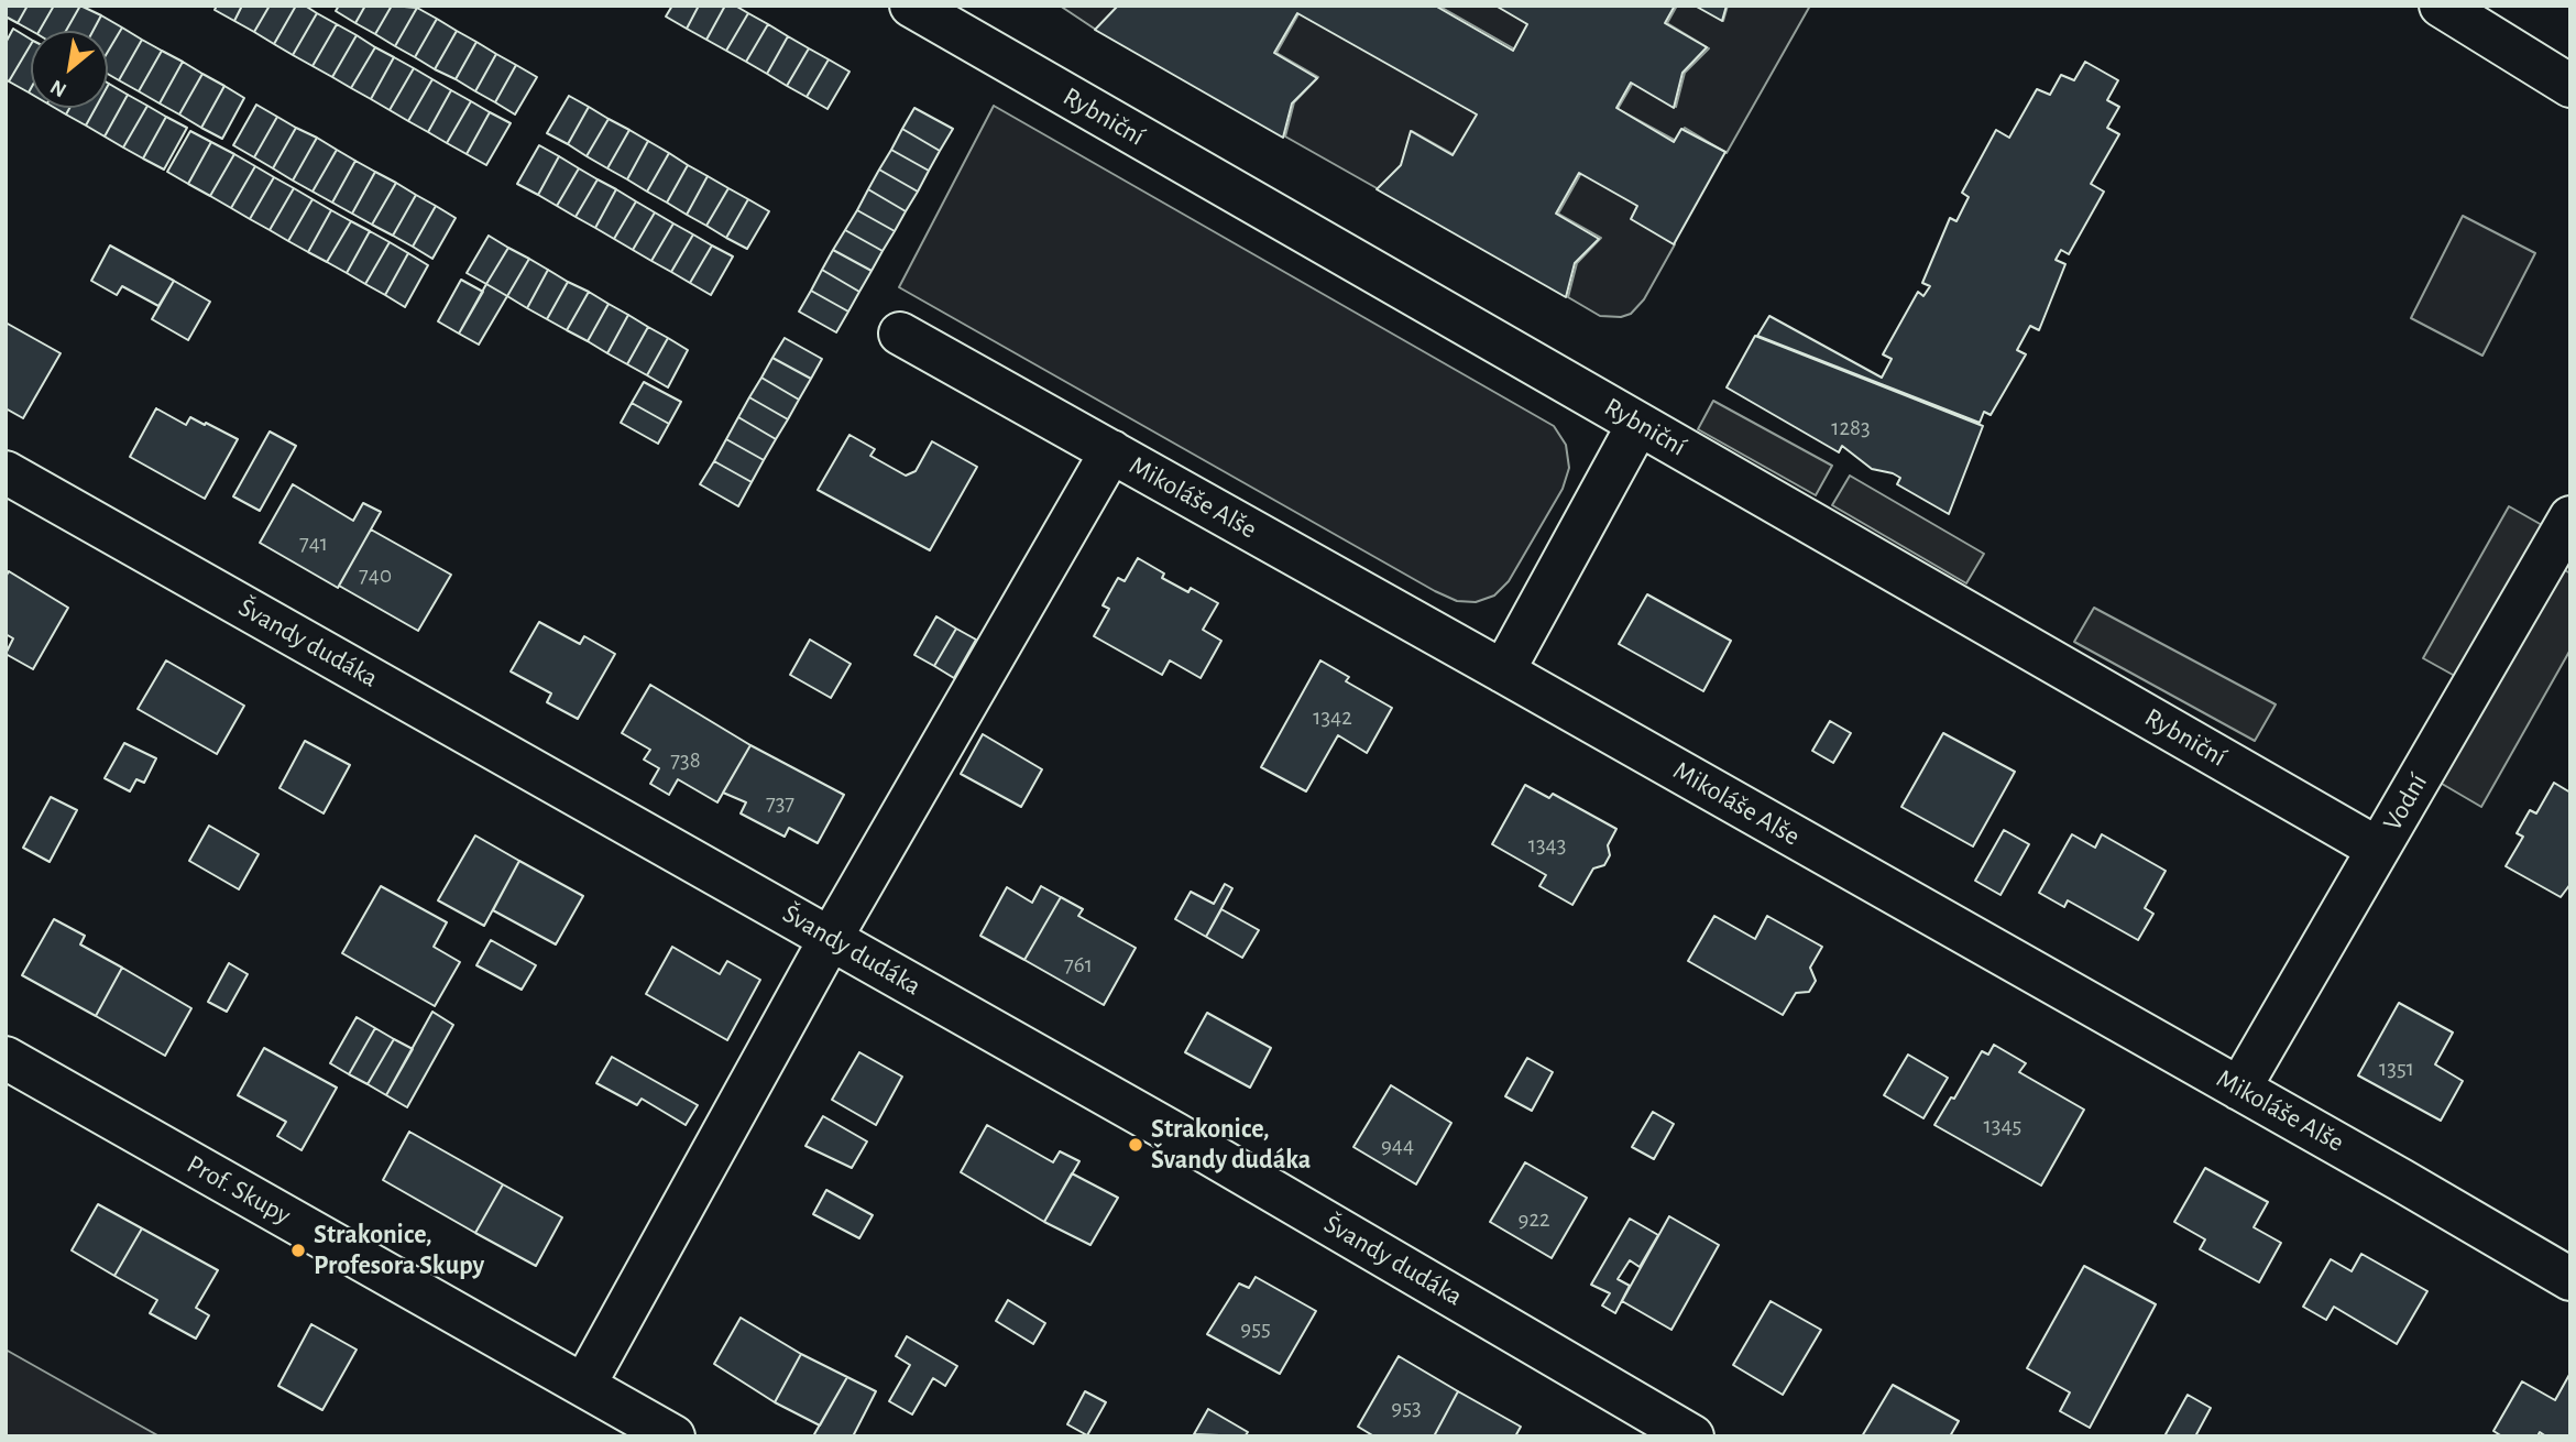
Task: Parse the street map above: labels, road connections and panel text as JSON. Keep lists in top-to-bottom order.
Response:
{
  "streets": {
    "street": [
      "Rybniční",
      "Mikoláše Alše",
      "Švandy dudáka",
      "Vodní",
      "Prof. Skupy"
    ]
  },
  "crossings": [
    ["Rybniční", "Vodní"],
    ["Mikoláše Alše", "Vodní"]
  ],
  "places": ["Strakonice, Švandy dudáka", "Strakonice, Profesora Skupy"],
  "house_numbers": [
    "1283",
    "741",
    "740",
    "1342",
    "738",
    "737",
    "1343",
    "761",
    "1351",
    "1345",
    "944",
    "922",
    "955",
    "953"
  ],
  "north": "bottom left"
}
